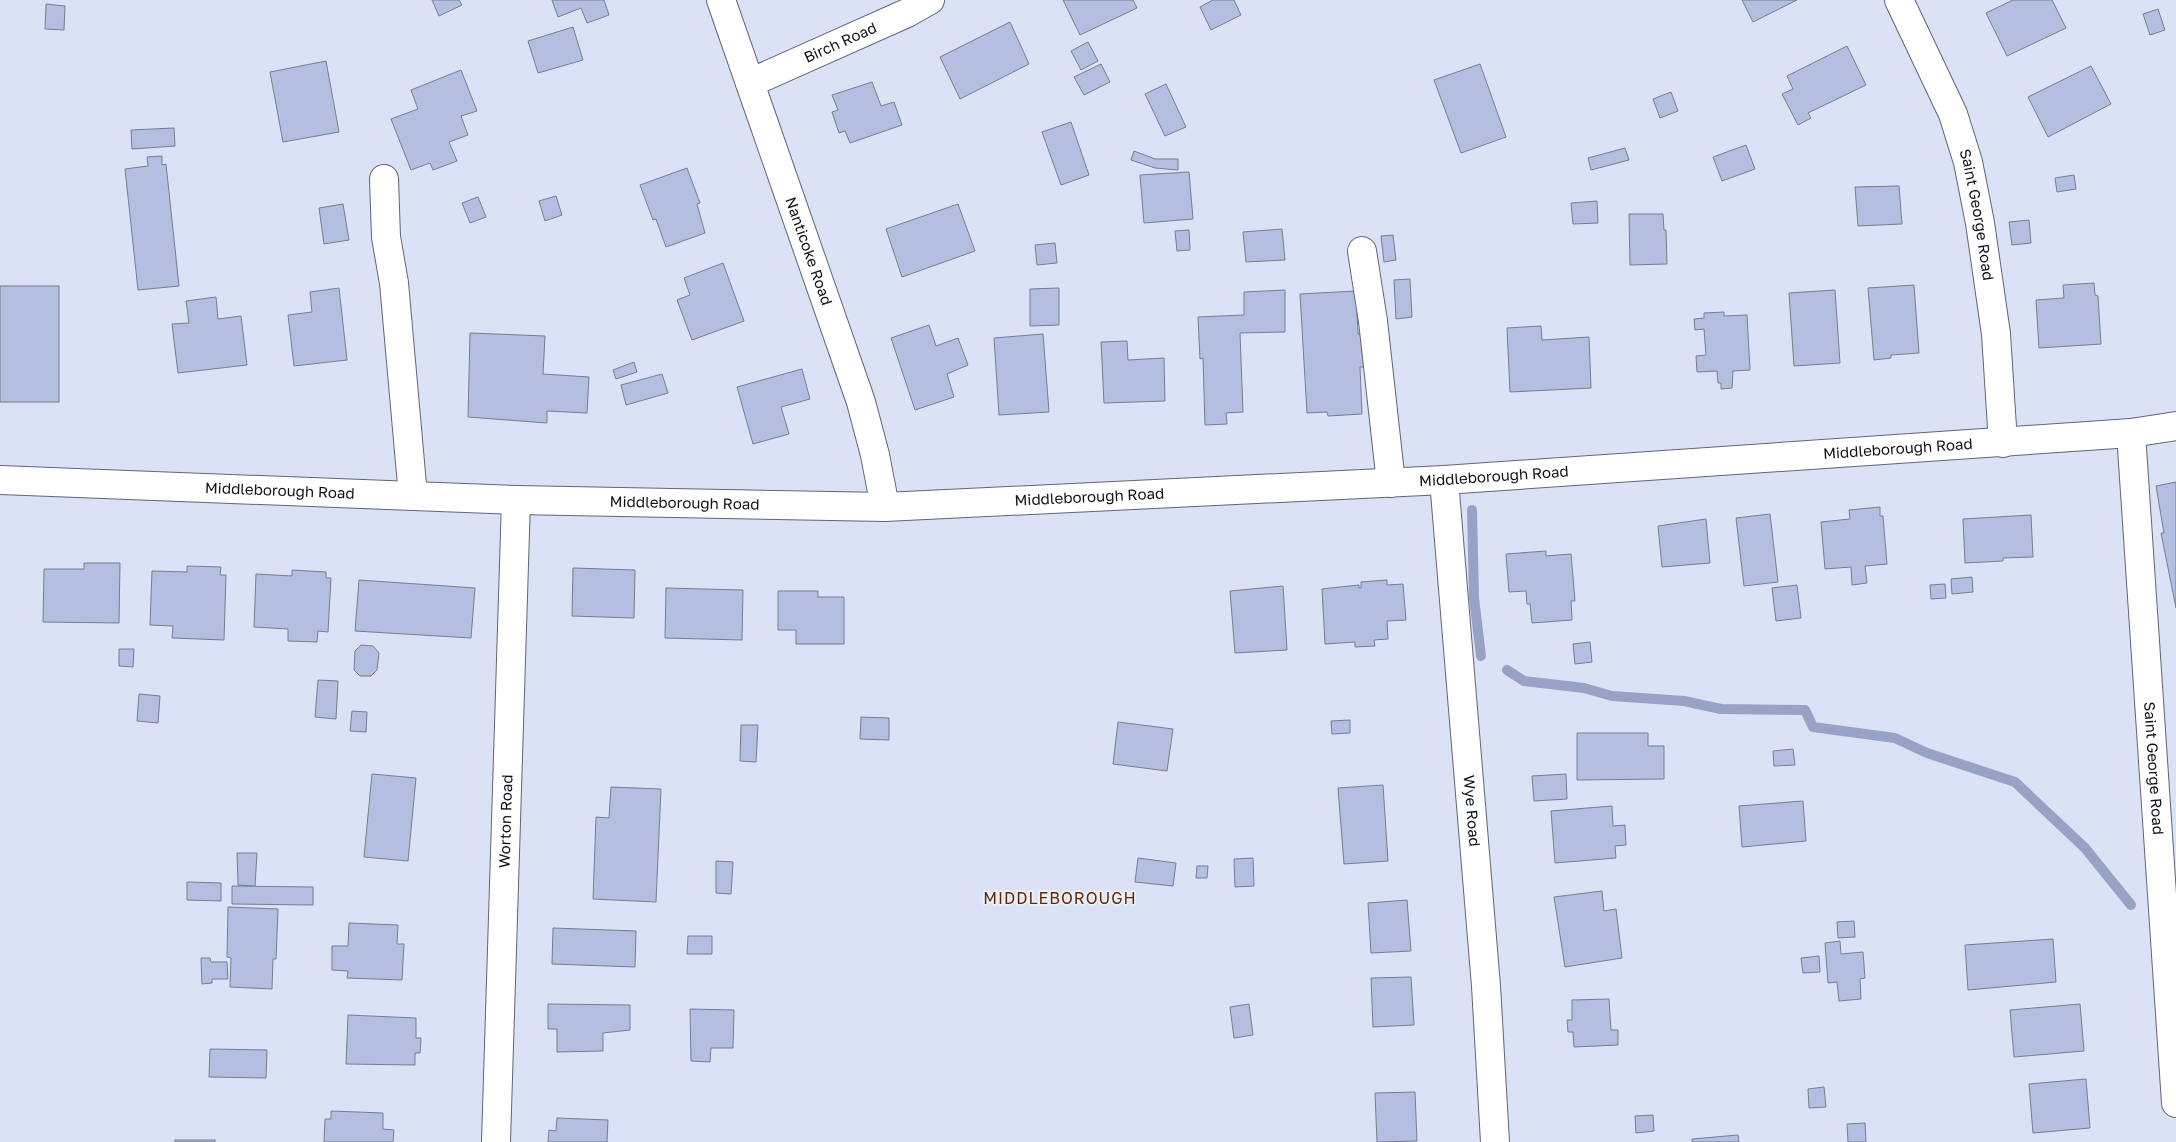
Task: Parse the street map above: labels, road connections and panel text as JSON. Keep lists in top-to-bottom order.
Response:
{
  "streets": {
    "street": [
      "Birch Road",
      "Saint George Road",
      "Nanticoke Road",
      "Middleborough Road",
      "Wye Road",
      "Worton Road"
    ]
  },
  "crossings": [
    ["Birch Road", "Nanticoke Road"],
    ["Saint George Road", "Middleborough Road"],
    ["Nanticoke Road", "Middleborough Road"],
    ["Middleborough Road", "Wye Road"],
    ["Middleborough Road", "Worton Road"]
  ],
  "districts": ["MIDDLEBOROUGH"]
}
